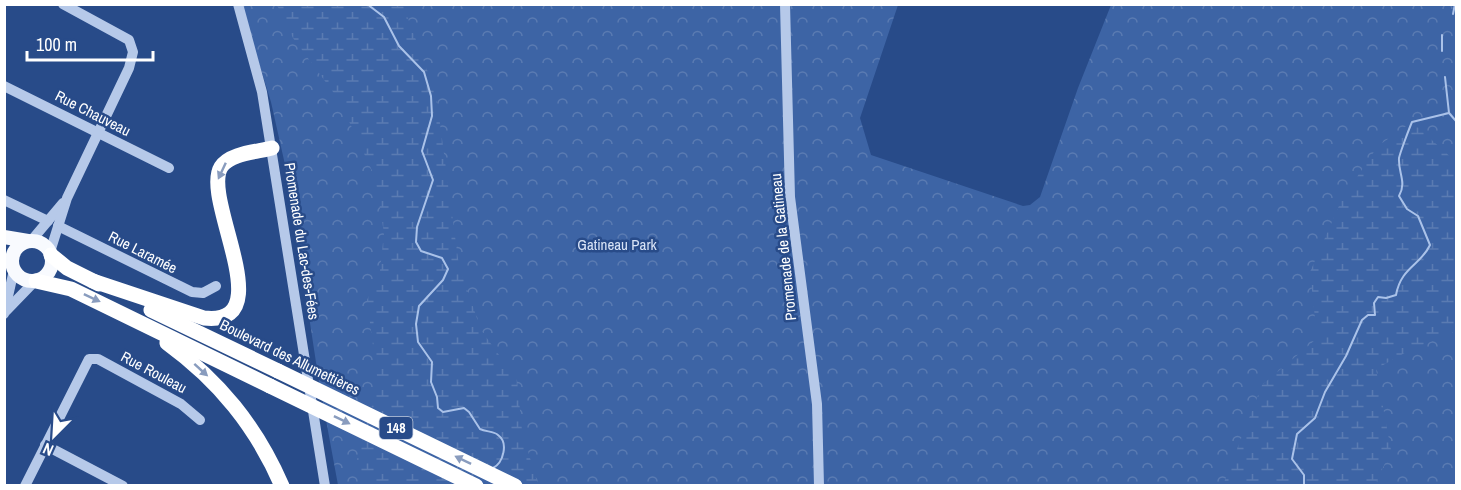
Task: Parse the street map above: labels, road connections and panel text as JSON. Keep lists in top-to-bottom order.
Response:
{
  "streets": {
    "highway": ["Boulevard des Allumettières", "148"],
    "street": [
      "Rue Chauveau",
      "Promenade du Lac-des-Fées",
      "Promenade de la Gatineau",
      "Rue Laramée",
      "Rue Rouleau"
    ]
  },
  "crossings": [
    ["Boulevard des Allumettières", "148"]
  ],
  "parks": ["Gatineau Park"],
  "scale_bar": "100 m",
  "north": "bottom left"
}
